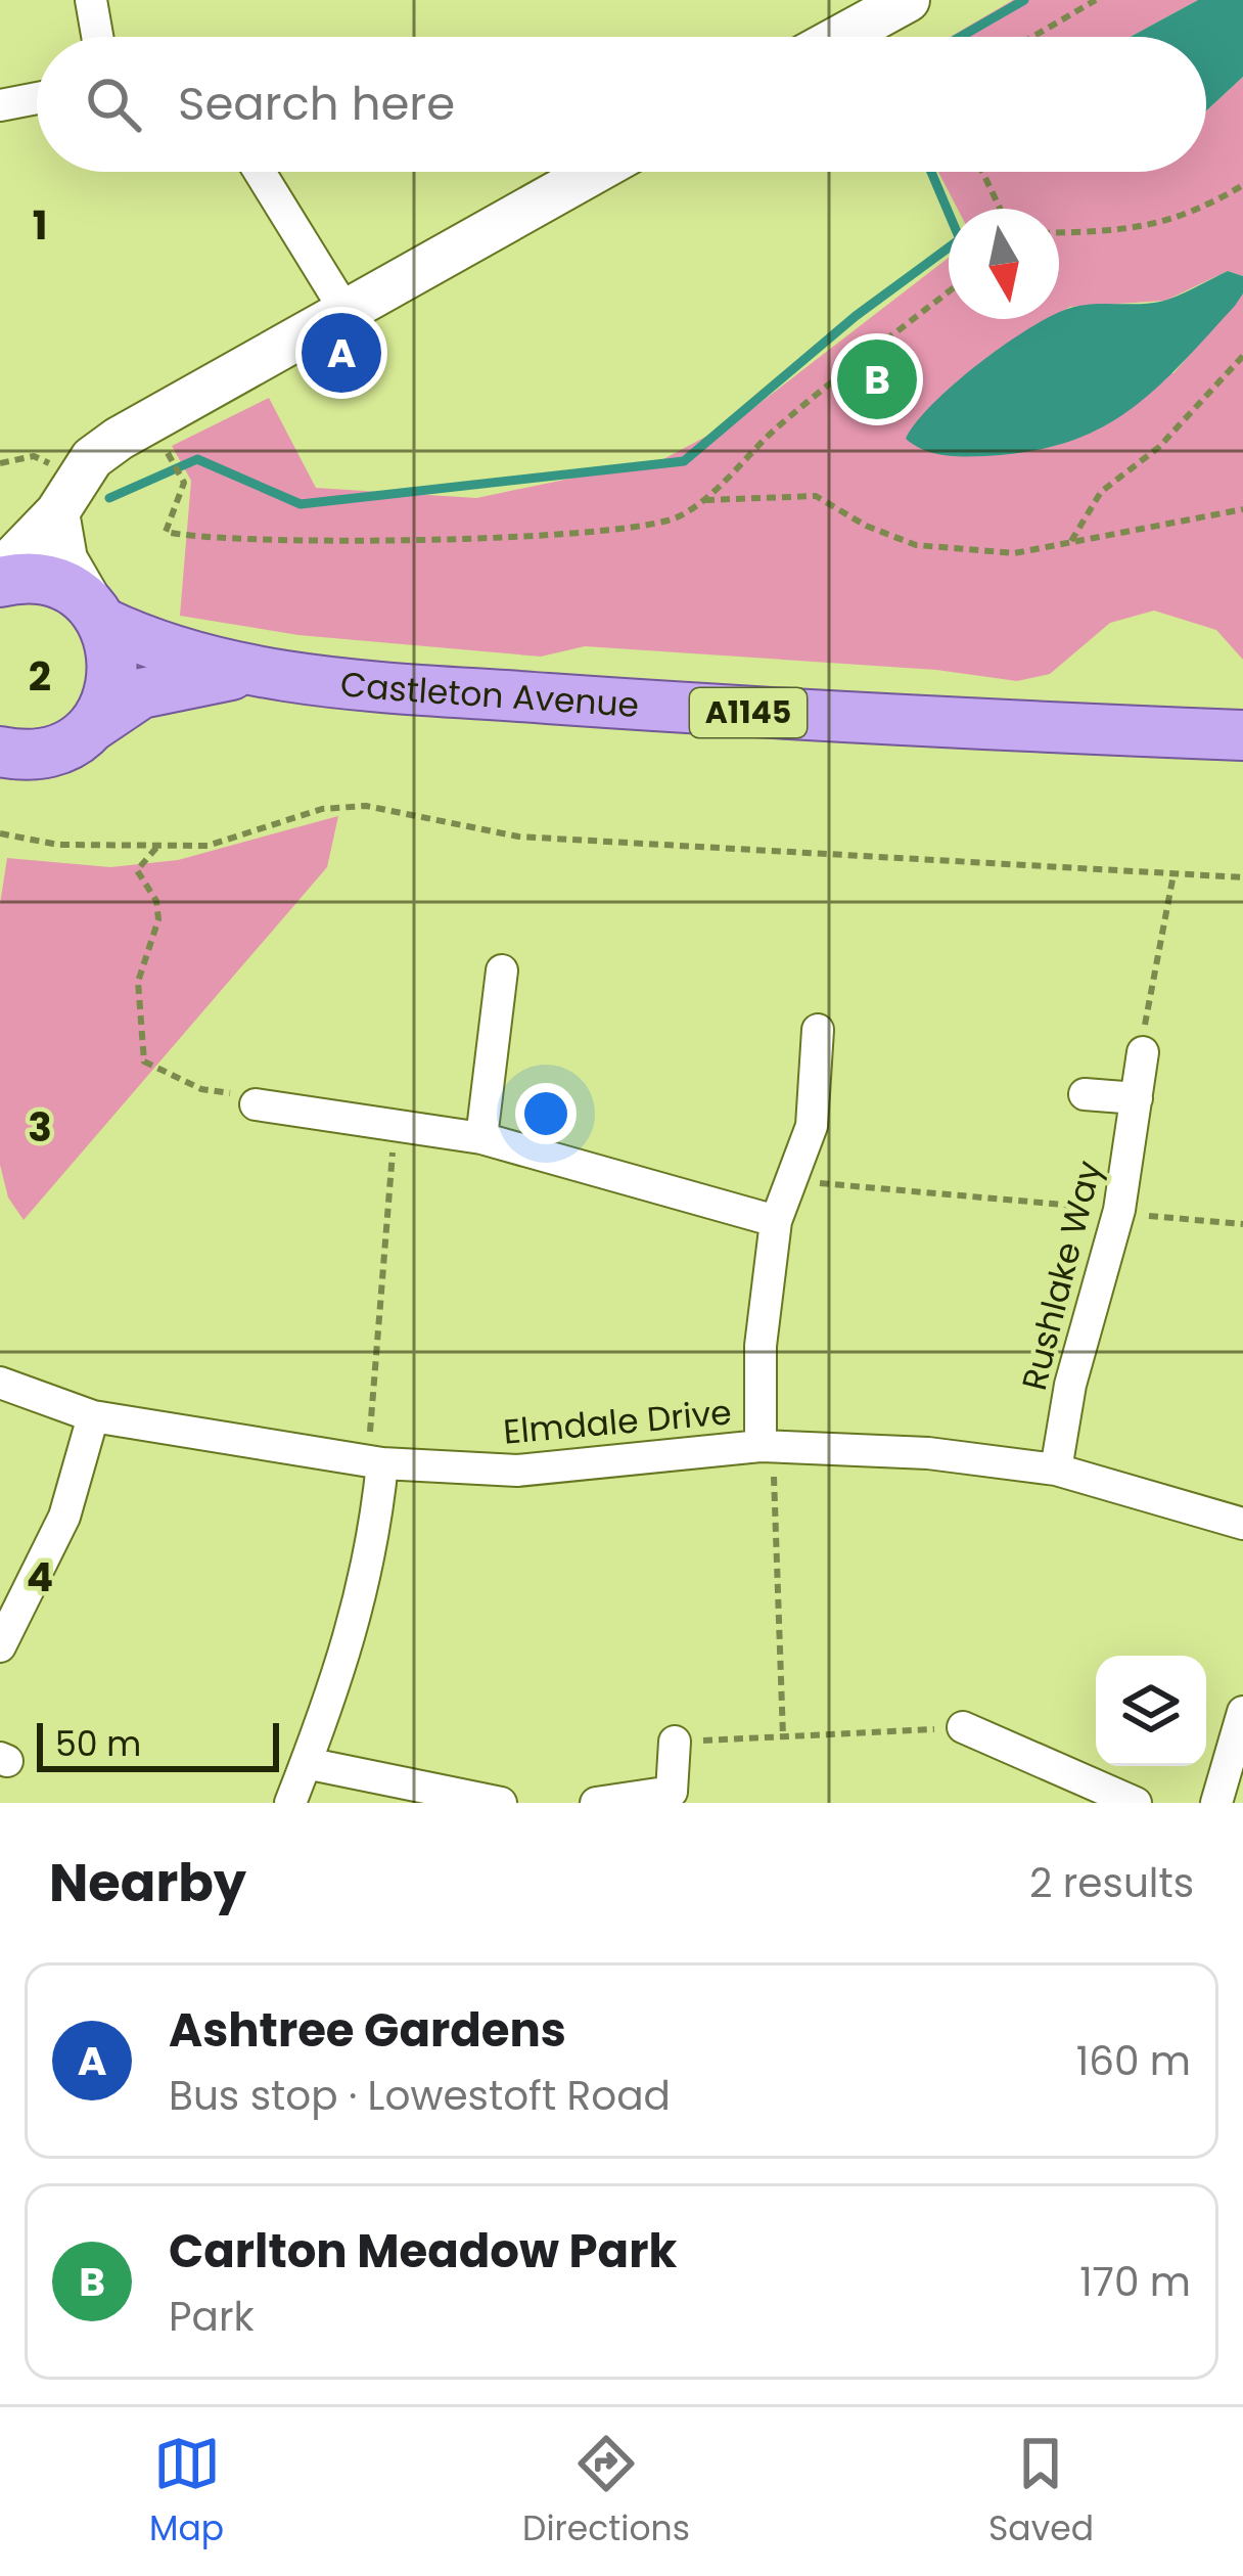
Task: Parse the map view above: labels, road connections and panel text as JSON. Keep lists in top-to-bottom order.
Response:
{
  "streets": {
    "main road": ["Castleton Avenue", "A1145"],
    "street": ["Rushlake Way", "Elmdale Drive"]
  },
  "crossings": [
    ["Rushlake Way", "Elmdale Drive"]
  ],
  "scale_bar": "50 m",
  "north": "bottom",
  "page": {
    "search": "Search here",
    "pins": ["A", "B"],
    "scale": "50 m",
    "heading": ["Nearby", "2 results"],
    "list": [
      {
        "mark": "A",
        "name": "Ashtree Gardens",
        "note": "Bus stop · Lowestoft Road",
        "value": "160 m"
      },
      {
        "mark": "B",
        "name": "Carlton Meadow Park",
        "note": "Park",
        "value": "170 m"
      }
    ],
    "nav": ["Map", "Directions", "Saved"]
  },
  "grid": {
    "rows": [
      "1",
      "2",
      "3",
      "4"
    ]
  }
}
